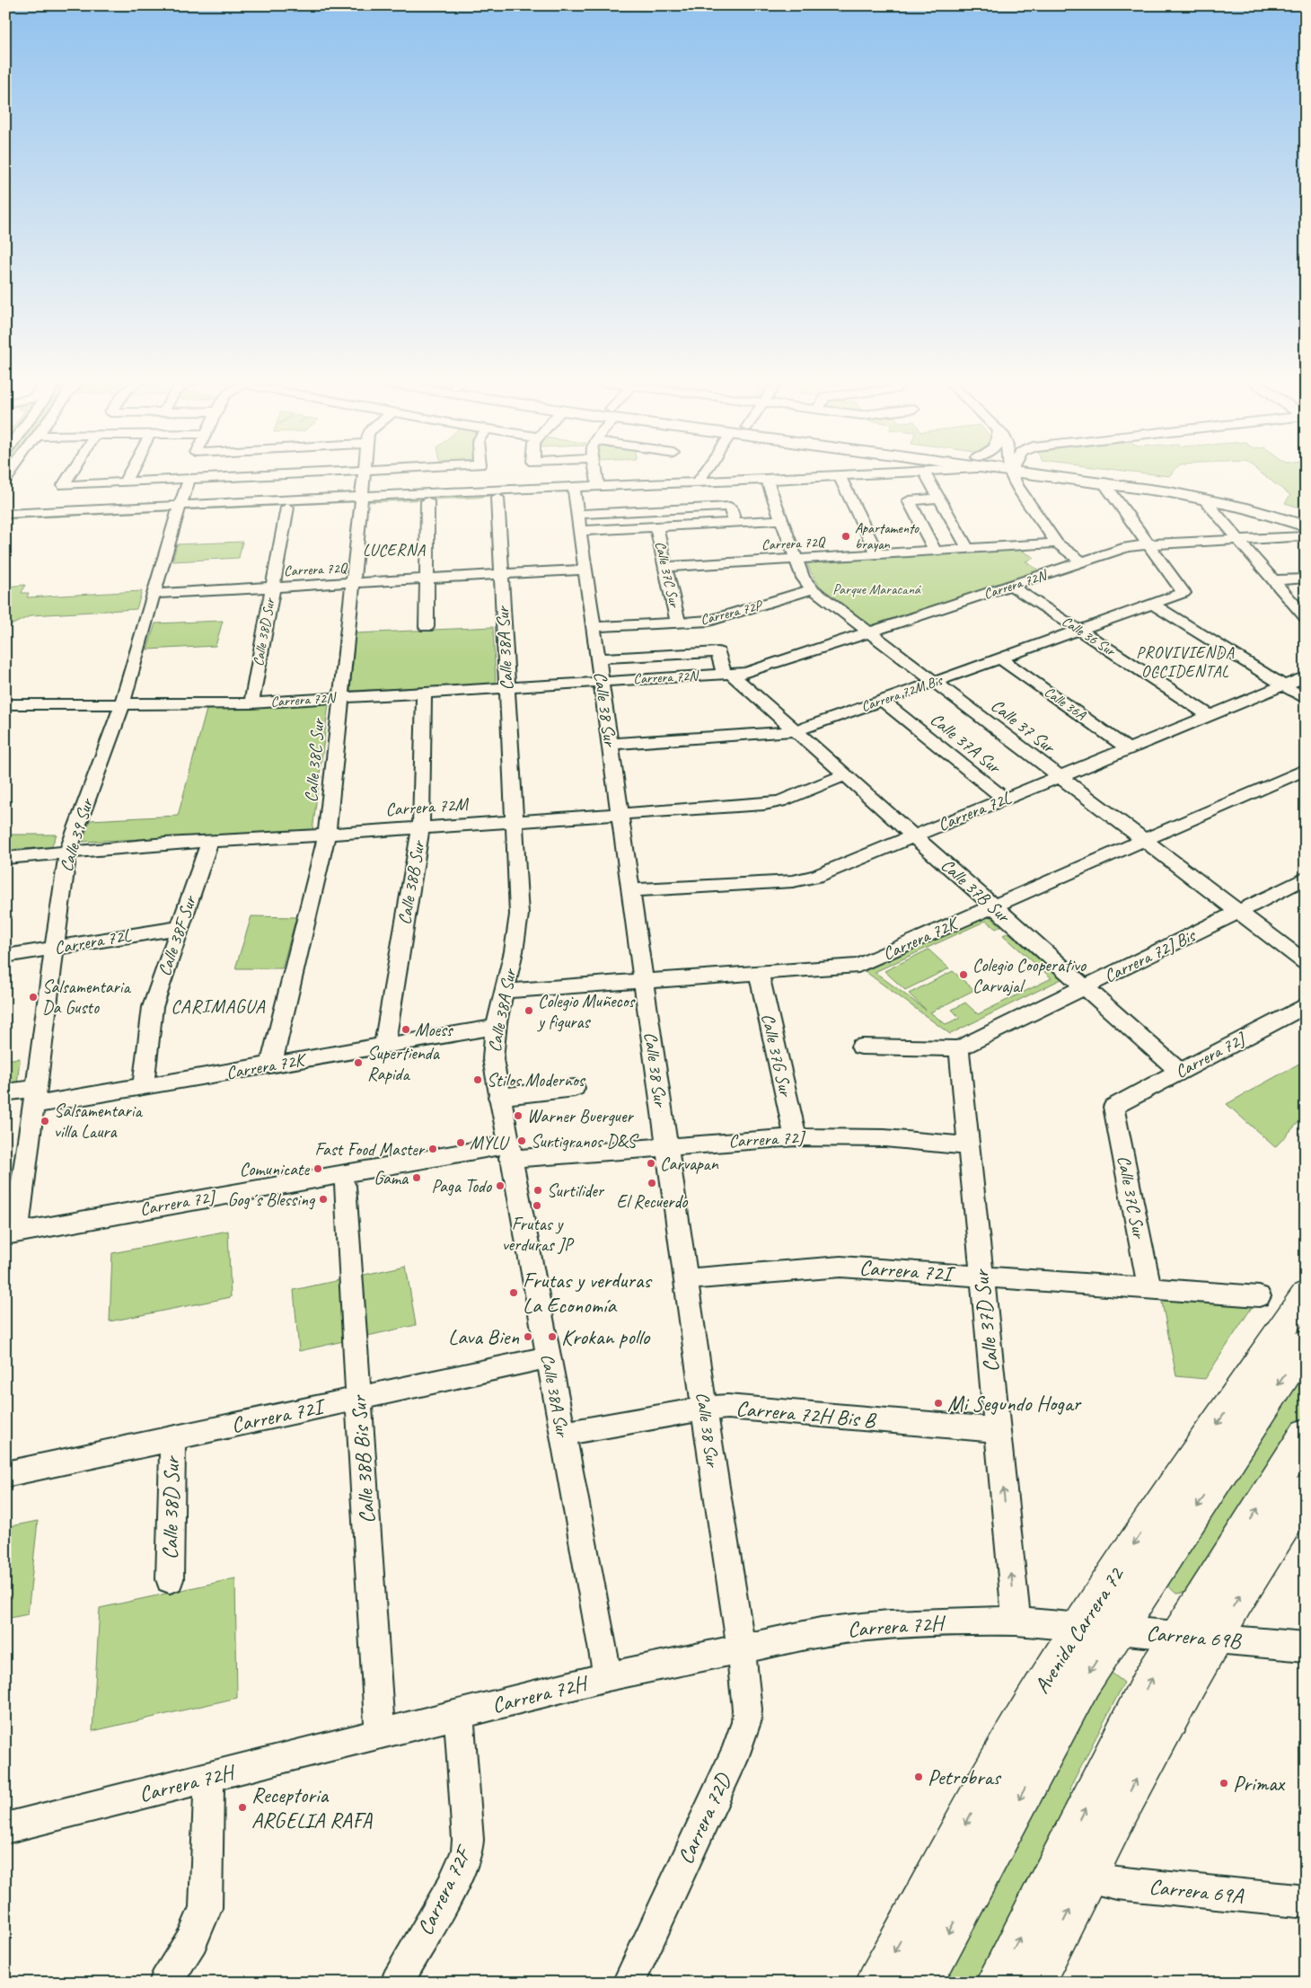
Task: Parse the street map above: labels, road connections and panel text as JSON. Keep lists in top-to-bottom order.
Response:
{
  "streets": {
    "highway": ["Avenida Carrera 72"],
    "street": [
      "Carrera 72Q",
      "Calle 37C Sur",
      "Carrera 72N",
      "Carrera 72P",
      "Calle 38D Sur",
      "Calle 36 Sur",
      "Calle 38A Sur",
      "Carrera 72M Bis",
      "Calle 36A",
      "Calle 38 Sur",
      "Calle 37 Sur",
      "Calle 37A Sur",
      "Calle 38C Sur",
      "Carrera 72M",
      "Carrera 72L",
      "Calle 39 Sur",
      "Calle 38B Sur",
      "Calle 37B Sur",
      "Calle 38F Sur",
      "Carrera 72K",
      "Carrera 72J Bis",
      "Calle 37G Sur",
      "Carrera 72J",
      "Carrera 72I",
      "Calle 37D Sur",
      "Carrera 72H Bis B",
      "Calle 38B Bis Sur",
      "Carrera 72H",
      "Carrera 69B",
      "Carrera 72D",
      "Carrera 69A",
      "Carrera 72F"
    ]
  },
  "crossings": [
    ["Carrera 72Q", "Calle 37C Sur"],
    ["Carrera 72Q", "Calle 38D Sur"],
    ["Carrera 72Q", "Calle 38A Sur"],
    ["Carrera 72Q", "Calle 38 Sur"],
    ["Carrera 72Q", "Calle 37 Sur"],
    ["Carrera 72Q", "Calle 38C Sur"],
    ["Carrera 72Q", "Calle 39 Sur"],
    ["Calle 37C Sur", "Carrera 72P"],
    ["Calle 37C Sur", "Carrera 72J"],
    ["Calle 37C Sur", "Carrera 72I"],
    ["Carrera 72N", "Calle 38D Sur"],
    ["Carrera 72N", "Calle 36 Sur"],
    ["Carrera 72N", "Calle 38A Sur"],
    ["Carrera 72N", "Carrera 72M Bis"],
    ["Carrera 72N", "Calle 38 Sur"],
    ["Carrera 72N", "Calle 37 Sur"],
    ["Carrera 72N", "Calle 38C Sur"],
    ["Carrera 72N", "Calle 39 Sur"],
    ["Carrera 72N", "Calle 38B Sur"],
    ["Carrera 72N", "Calle 37B Sur"],
    ["Carrera 72P", "Calle 38 Sur"],
    ["Carrera 72P", "Calle 37 Sur"],
    ["Calle 38D Sur", "Carrera 72I"],
    ["Calle 36 Sur", "Carrera 72M Bis"],
    ["Calle 36 Sur", "Carrera 72L"],
    ["Calle 38A Sur", "Carrera 72M"],
    ["Calle 38A Sur", "Carrera 72K"],
    ["Calle 38A Sur", "Carrera 72J"],
    ["Calle 38A Sur", "Carrera 72I"],
    ["Calle 38A Sur", "Carrera 72H Bis B"],
    ["Calle 38A Sur", "Carrera 72H"],
    ["Carrera 72M Bis", "Calle 36A"],
    ["Carrera 72M Bis", "Calle 38 Sur"],
    ["Carrera 72M Bis", "Calle 37 Sur"],
    ["Carrera 72M Bis", "Calle 37A Sur"],
    ["Carrera 72M Bis", "Calle 37B Sur"],
    ["Calle 36A", "Carrera 72L"],
    ["Calle 38 Sur", "Carrera 72M"],
    ["Calle 38 Sur", "Carrera 72L"],
    ["Calle 38 Sur", "Carrera 72K"],
    ["Calle 38 Sur", "Carrera 72J"],
    ["Calle 38 Sur", "Carrera 72I"],
    ["Calle 38 Sur", "Carrera 72H Bis B"],
    ["Calle 38 Sur", "Carrera 72H"],
    ["Calle 38 Sur", "Carrera 72D"],
    ["Calle 37 Sur", "Carrera 72L"],
    ["Calle 37 Sur", "Carrera 72K"],
    ["Calle 37 Sur", "Carrera 72J Bis"],
    ["Calle 37A Sur", "Carrera 72L"],
    ["Calle 38C Sur", "Carrera 72M"],
    ["Calle 38C Sur", "Carrera 72K"],
    ["Carrera 72M", "Calle 39 Sur"],
    ["Carrera 72M", "Calle 38B Sur"],
    ["Carrera 72M", "Calle 37B Sur"],
    ["Carrera 72M", "Calle 38F Sur"],
    ["Carrera 72L", "Calle 39 Sur"],
    ["Carrera 72L", "Calle 37B Sur"],
    ["Carrera 72L", "Calle 38F Sur"],
    ["Calle 39 Sur", "Carrera 72K"],
    ["Calle 39 Sur", "Carrera 72J"],
    ["Calle 38B Sur", "Carrera 72K"],
    ["Calle 37B Sur", "Carrera 72K"],
    ["Calle 37B Sur", "Carrera 72J Bis"],
    ["Calle 37B Sur", "Carrera 72J"],
    ["Calle 38F Sur", "Carrera 72K"],
    ["Carrera 72K", "Calle 37G Sur"],
    ["Carrera 72J Bis", "Calle 37D Sur"],
    ["Calle 37G Sur", "Carrera 72J"],
    ["Carrera 72J", "Calle 37D Sur"],
    ["Carrera 72I", "Calle 37D Sur"],
    ["Carrera 72I", "Calle 38B Bis Sur"],
    ["Calle 37D Sur", "Carrera 72H Bis B"],
    ["Calle 37D Sur", "Carrera 72H"],
    ["Calle 38B Bis Sur", "Carrera 72H"],
    ["Carrera 72H", "Avenida Carrera 72"],
    ["Carrera 72H", "Carrera 69B"],
    ["Carrera 72H", "Carrera 72D"],
    ["Carrera 72H", "Carrera 72F"],
    ["Avenida Carrera 72", "Carrera 69B"]
  ],
  "districts": ["LUCERNA", "PROVIVIENDA OCCIDENTAL", "CARIMAGUA"],
  "parks": ["Parque Maracaná"],
  "places": [
    "Apartamento brayan",
    "Colegio Cooperativo Carvajal",
    "Salsamentaria Da Gusto",
    "Colegio Muñecos y figuras",
    "Moess",
    "Supertienda Rapida",
    "Stilos Modernos",
    "Warner Buerguer",
    "Salsamentaria villa Laura",
    "Surtigranos D&S",
    "MYLU",
    "Fast Food Master",
    "Carvapan",
    "Comunicate",
    "Gama",
    "El Recuerdo",
    "Paga Todo",
    "Surtilider",
    "Gog´s Blessing",
    "Frutas y verduras JP",
    "Frutas y verduras La Economía",
    "Lava Bien",
    "Krokan pollo",
    "Mi Segundo Hogar",
    "Petrobras",
    "Primax",
    "Receptoria ARGELIA RAFA"
  ]
}
